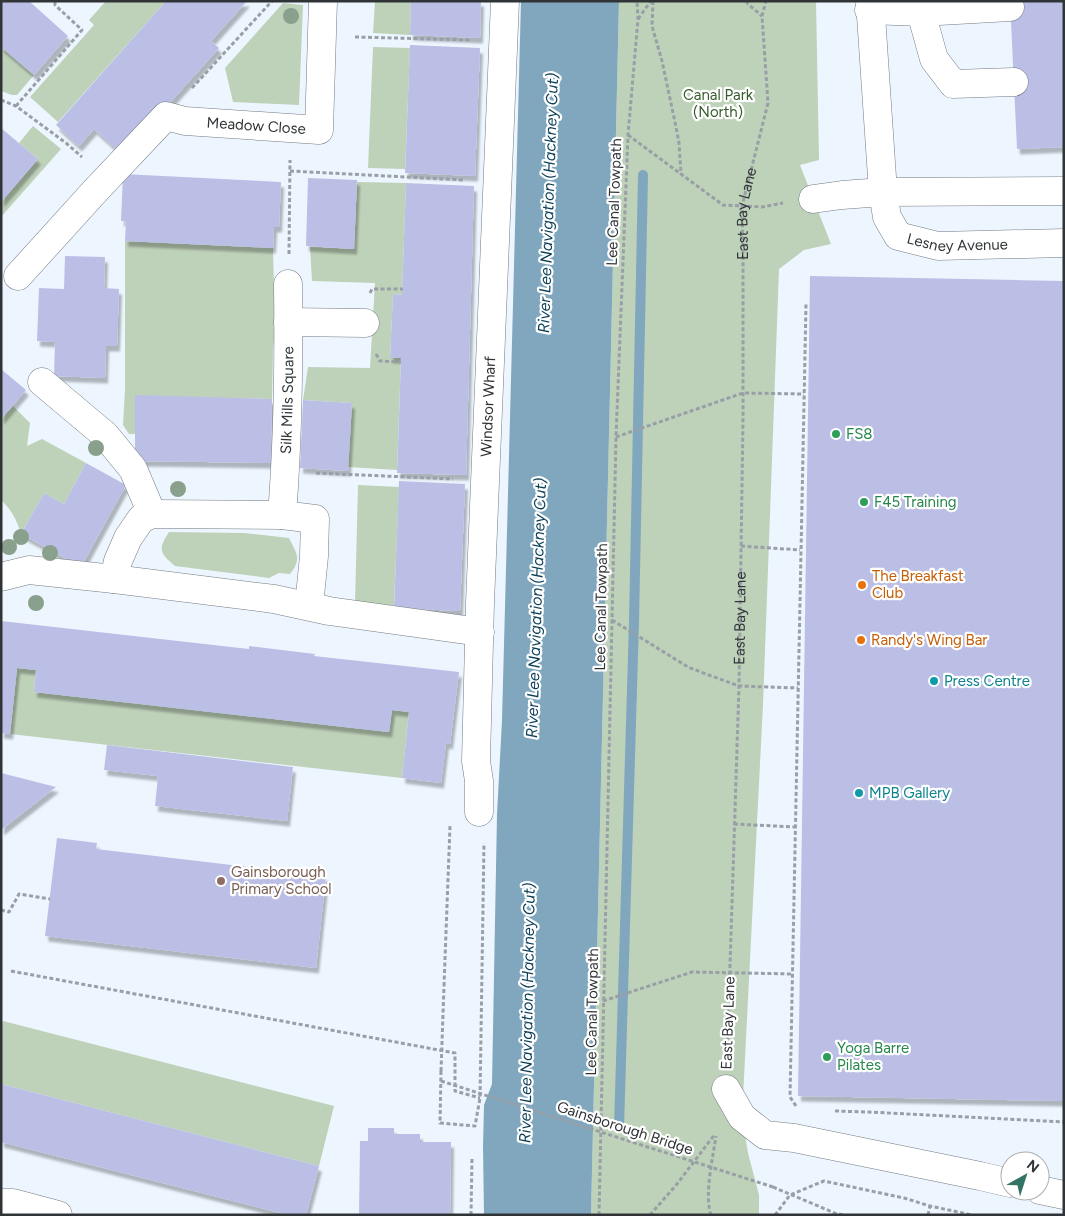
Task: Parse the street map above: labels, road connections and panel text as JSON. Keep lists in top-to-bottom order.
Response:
{
  "streets": {
    "street": [
      "Meadow Close",
      "Lesney Avenue",
      "Silk Mills Square",
      "Windsor Wharf"
    ],
    "path": ["Lee Canal Towpath", "East Bay Lane", "Gainsborough Bridge"]
  },
  "water": ["River Lee Navigation (Hackney Cut)"],
  "parks": ["Canal Park (North)"],
  "places": [
    "FS8",
    "F45 Training",
    "The Breakfast Club",
    "Randy's Wing Bar",
    "Press Centre",
    "MPB Gallery",
    "Gainsborough Primary School",
    "Yoga Barre Pilates"
  ],
  "north": "top right"
}
